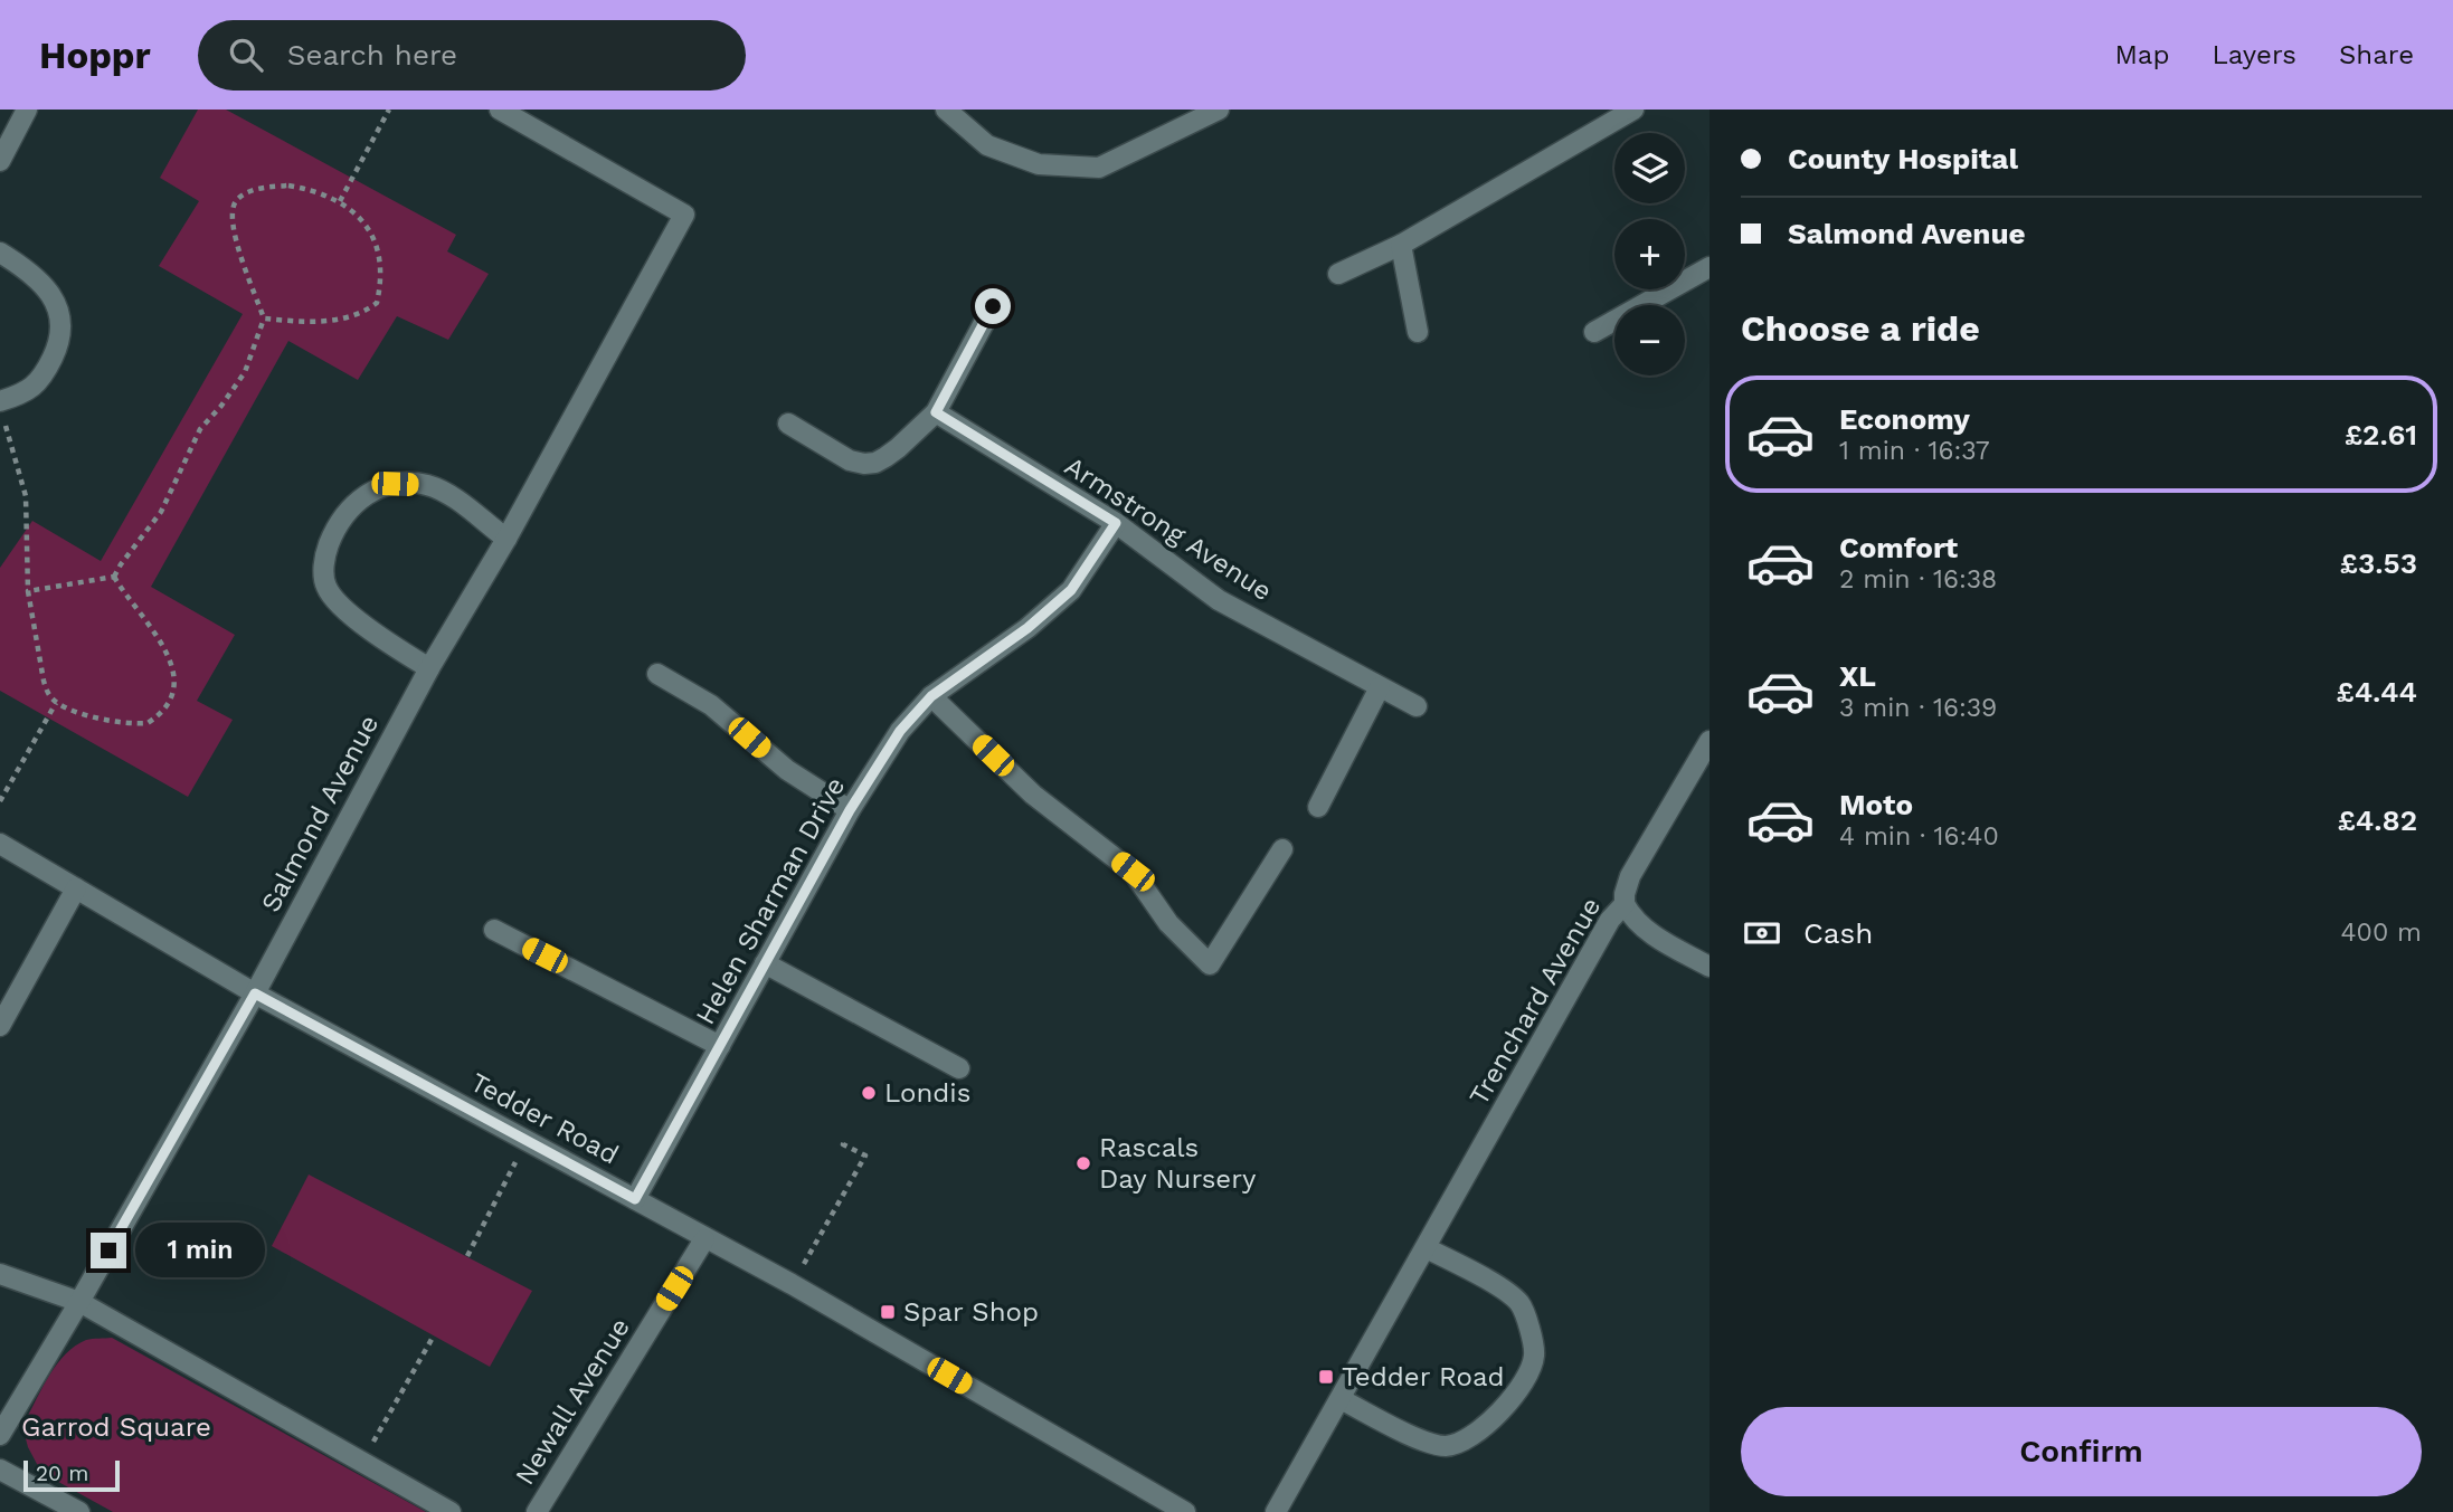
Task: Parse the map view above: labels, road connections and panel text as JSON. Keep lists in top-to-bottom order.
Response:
{
  "streets": {
    "street": [
      "Armstrong Avenue",
      "Salmond Avenue",
      "Helen Sharman Drive",
      "Trenchard Avenue",
      "Tedder Road",
      "Newall Avenue"
    ]
  },
  "crossings": [
    ["Armstrong Avenue", "Helen Sharman Drive"],
    ["Salmond Avenue", "Tedder Road"],
    ["Helen Sharman Drive", "Tedder Road"],
    ["Tedder Road", "Newall Avenue"]
  ],
  "parks": ["Garrod Square"],
  "places": {
    "other": ["Londis", "Rascals Day Nursery"],
    "transit": ["Spar Shop", "Tedder Road"]
  },
  "scale_bar": "20 m",
  "page": {
    "header": "Hoppr",
    "search": "Search here",
    "nav": ["Map", "Layers", "Share"],
    "banner": ["County Hospital", "Salmond Avenue"],
    "map_buttons": ["+", "−"],
    "heading": "Choose a ride",
    "list": [
      {
        "name": "Economy",
        "note": "1 min · 16:37",
        "value": "£2.61"
      },
      {
        "name": "Comfort",
        "note": "2 min · 16:38",
        "value": "£3.53"
      },
      {
        "name": "XL",
        "note": "3 min · 16:39",
        "value": "£4.44"
      },
      {
        "name": "Moto",
        "note": "4 min · 16:40",
        "value": "£4.82"
      }
    ],
    "pay": ["Cash", "400 m"],
    "bubble": "1 min",
    "buttons": "Confirm",
    "scale": "20 m"
  }
}
